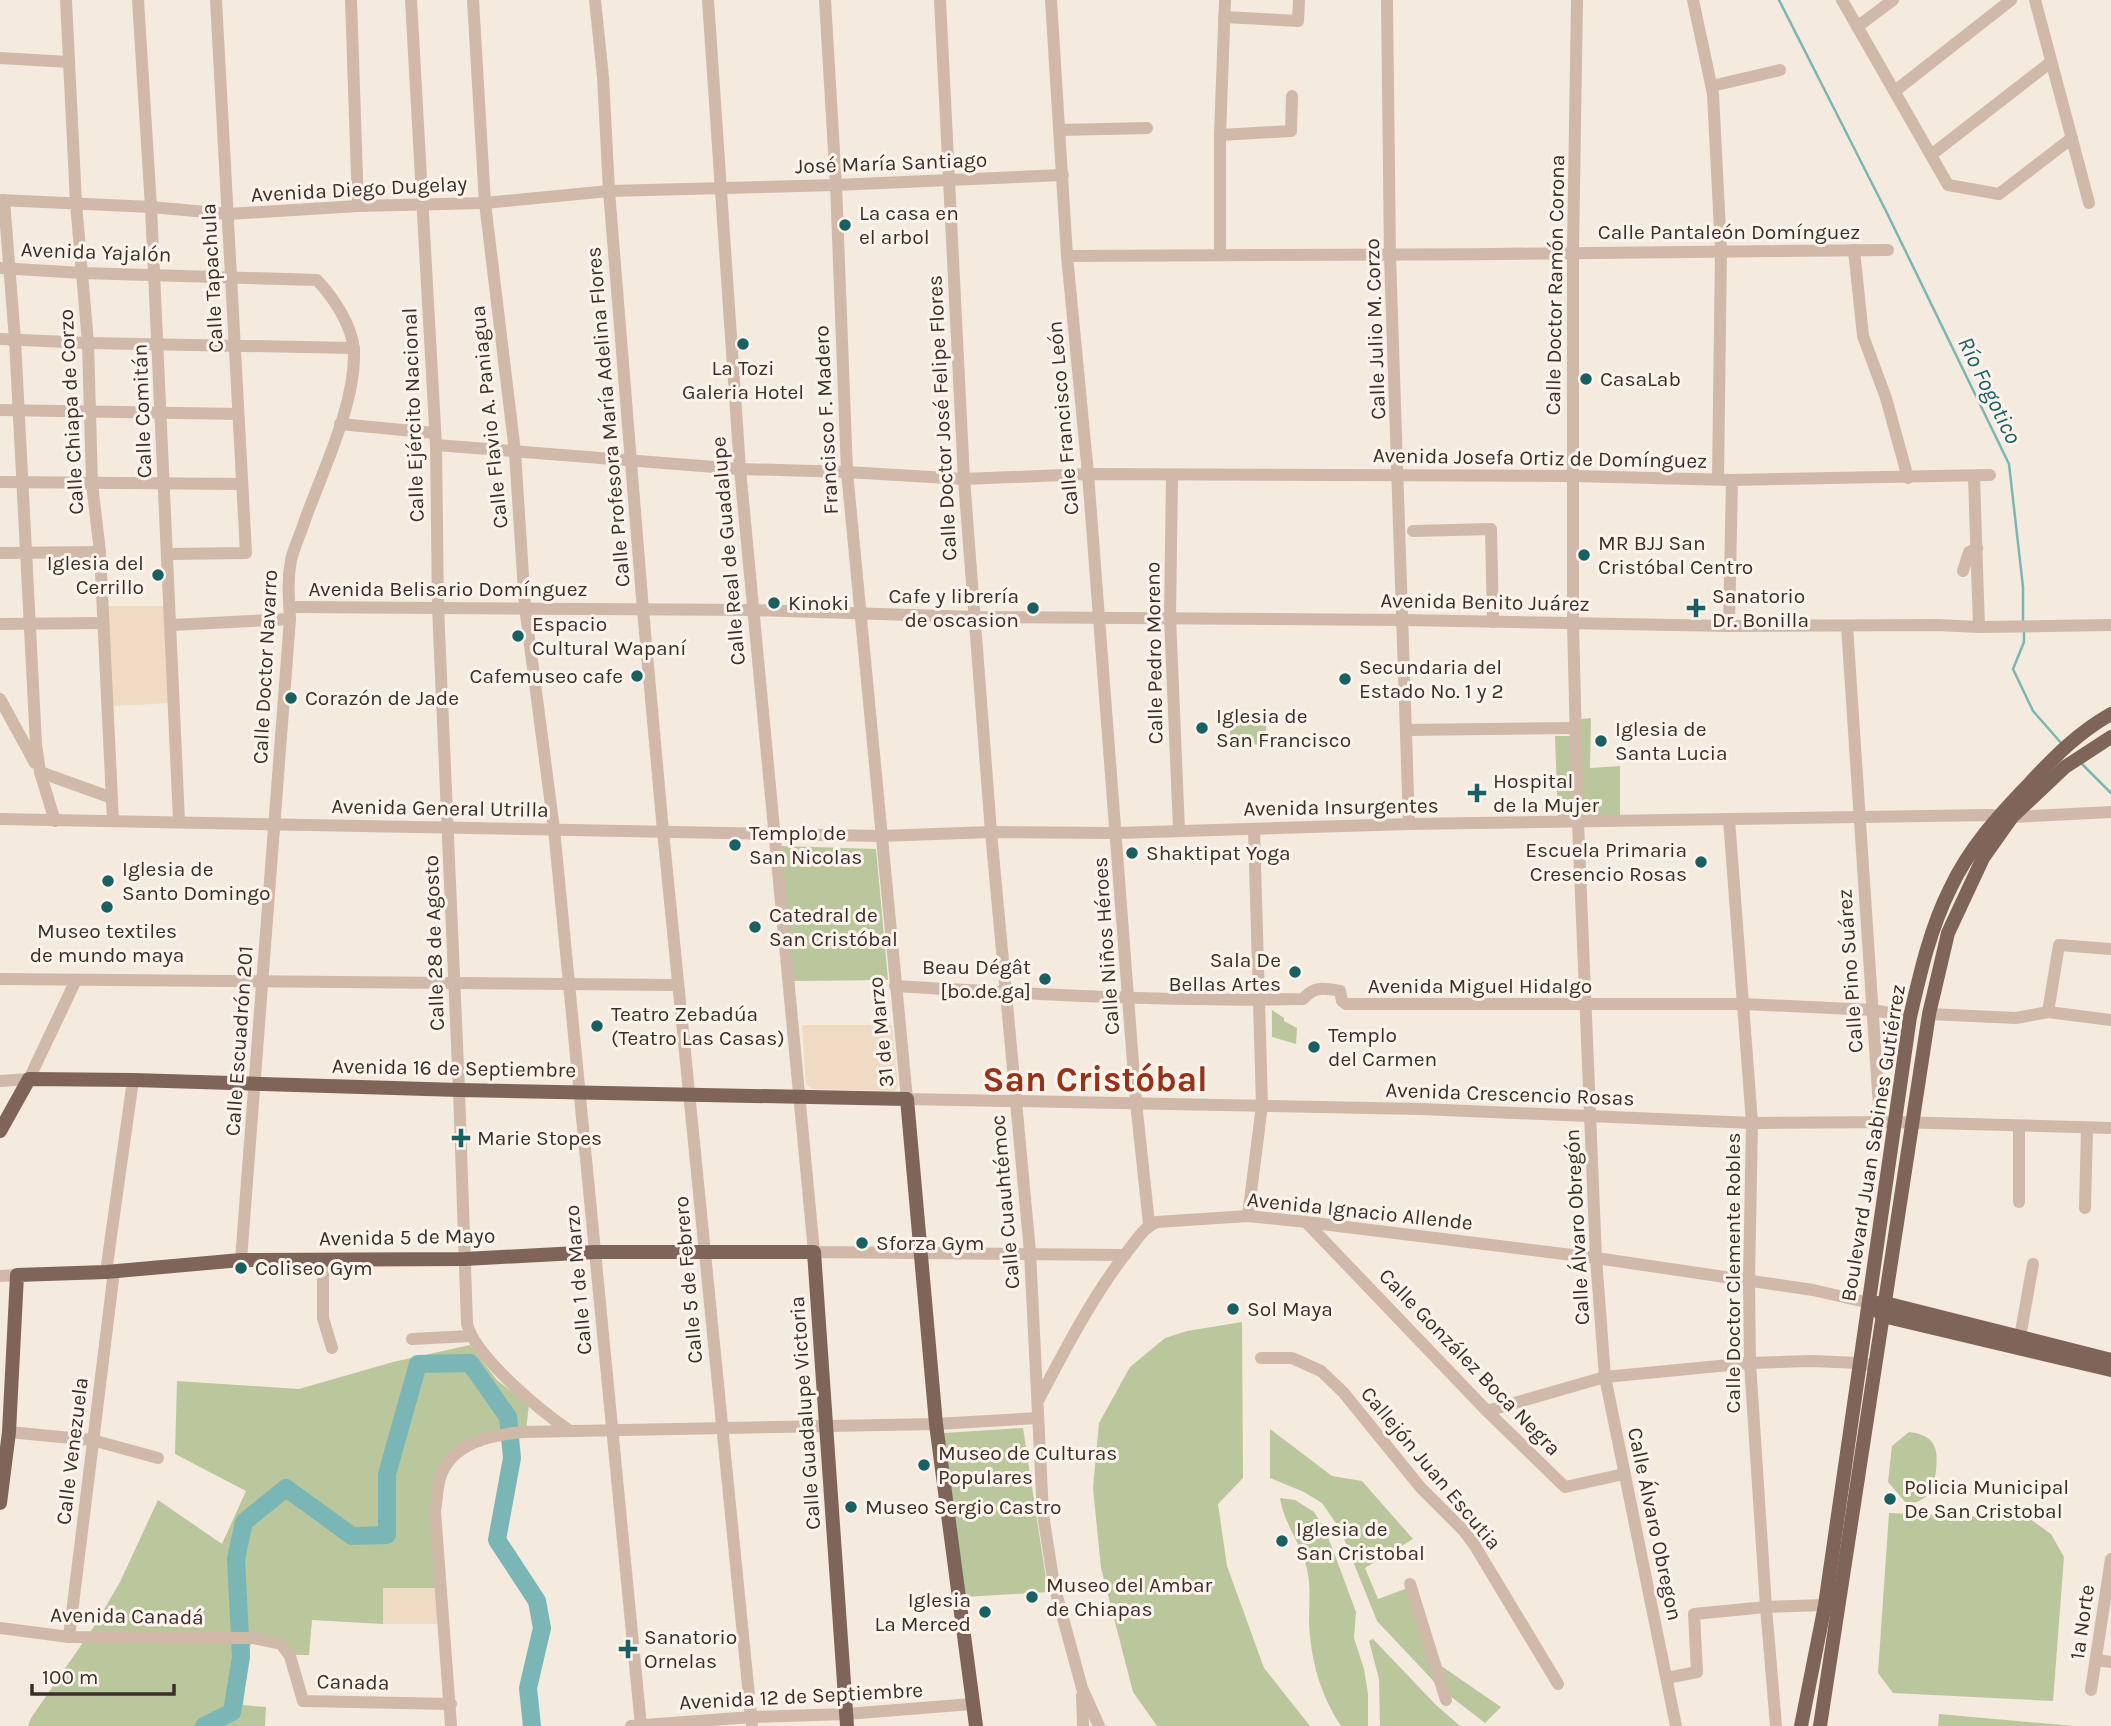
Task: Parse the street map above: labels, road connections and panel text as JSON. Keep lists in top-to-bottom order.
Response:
{
  "streets": {
    "main road": [
      "Avenida 16 de Septiembre",
      "Boulevard Juan Sabines Gutiérrez",
      "Avenida 5 de Mayo",
      "Calle Guadalupe Victoria"
    ],
    "street": [
      "José María Santiago",
      "Avenida Diego Dugelay",
      "Calle Pantaleón Domínguez",
      "Avenida Yajalón",
      "Calle Tapachula",
      "Calle Doctor Ramón Corona",
      "Calle Julio M. Corzo",
      "Calle Comitán",
      "Calle Chiapa de Corzo",
      "Calle Ejército Nacional",
      "Calle Flavio A. Paniagua",
      "Calle Profesora María Adelina Flores",
      "Calle Doctor José Felipe Flores",
      "Calle Francisco León",
      "Francisco F. Madero",
      "Avenida Josefa Ortiz de Domínguez",
      "Calle Real de Guadalupe",
      "Avenida Belisario Domínguez",
      "Avenida Benito Juárez",
      "Calle Pedro Moreno",
      "Calle Doctor Navarro",
      "Avenida Insurgentes",
      "Avenida General Utrilla",
      "Calle 28 de Agosto",
      "Calle Niños Héroes",
      "Calle Pino Suárez",
      "Avenida Miguel Hidalgo",
      "31 de Marzo",
      "Calle Escuadrón 201",
      "Avenida Crescencio Rosas",
      "Calle Cuauhtémoc",
      "Avenida Ignacio Allende",
      "Calle Álvaro Obregón",
      "Calle Doctor Clemente Robles",
      "Calle 1 de Marzo",
      "Calle 5 de Febrero",
      "Calle González Boca Negra",
      "Calle Venezuela",
      "Callejón Juan Escutia",
      "Calle Álvaro Obregon",
      "Avenida Canadá",
      "1a Norte",
      "Canada",
      "Avenida 12 de Septiembre"
    ]
  },
  "crossings": [
    ["José María Santiago", "Avenida Diego Dugelay"],
    ["José María Santiago", "Calle Doctor José Felipe Flores"],
    ["José María Santiago", "Calle Francisco León"],
    ["José María Santiago", "Francisco F. Madero"],
    ["José María Santiago", "Calle Real de Guadalupe"],
    ["Avenida Diego Dugelay", "Calle Tapachula"],
    ["Avenida Diego Dugelay", "Calle Comitán"],
    ["Avenida Diego Dugelay", "Calle Chiapa de Corzo"],
    ["Avenida Diego Dugelay", "Calle Ejército Nacional"],
    ["Avenida Diego Dugelay", "Calle Flavio A. Paniagua"],
    ["Avenida Diego Dugelay", "Calle Profesora María Adelina Flores"],
    ["Avenida Diego Dugelay", "Calle Real de Guadalupe"],
    ["Calle Pantaleón Domínguez", "Calle Doctor Ramón Corona"],
    ["Calle Pantaleón Domínguez", "Calle Julio M. Corzo"],
    ["Calle Pantaleón Domínguez", "Calle Francisco León"],
    ["Avenida Yajalón", "Calle Tapachula"],
    ["Avenida Yajalón", "Calle Comitán"],
    ["Avenida Yajalón", "Calle Chiapa de Corzo"],
    ["Avenida Yajalón", "Calle Doctor Navarro"],
    ["Calle Tapachula", "Calle Comitán"],
    ["Calle Doctor Ramón Corona", "Avenida Josefa Ortiz de Domínguez"],
    ["Calle Doctor Ramón Corona", "Avenida Benito Juárez"],
    ["Calle Doctor Ramón Corona", "Avenida Insurgentes"],
    ["Calle Doctor Ramón Corona", "Calle Álvaro Obregón"],
    ["Calle Julio M. Corzo", "Avenida Josefa Ortiz de Domínguez"],
    ["Calle Julio M. Corzo", "Avenida Benito Juárez"],
    ["Calle Julio M. Corzo", "Avenida Insurgentes"],
    ["Calle Comitán", "Avenida Belisario Domínguez"],
    ["Calle Comitán", "Avenida General Utrilla"],
    ["Calle Chiapa de Corzo", "Avenida General Utrilla"],
    ["Calle Ejército Nacional", "Avenida Josefa Ortiz de Domínguez"],
    ["Calle Ejército Nacional", "Avenida Belisario Domínguez"],
    ["Calle Ejército Nacional", "Avenida General Utrilla"],
    ["Calle Ejército Nacional", "Calle 28 de Agosto"],
    ["Calle Flavio A. Paniagua", "Avenida Josefa Ortiz de Domínguez"],
    ["Calle Flavio A. Paniagua", "Avenida Belisario Domínguez"],
    ["Calle Flavio A. Paniagua", "Avenida General Utrilla"],
    ["Calle Flavio A. Paniagua", "Calle 1 de Marzo"],
    ["Calle Profesora María Adelina Flores", "Avenida Josefa Ortiz de Domínguez"],
    ["Calle Profesora María Adelina Flores", "Avenida Belisario Domínguez"],
    ["Calle Profesora María Adelina Flores", "Avenida General Utrilla"],
    ["Calle Profesora María Adelina Flores", "Calle 5 de Febrero"],
    ["Calle Doctor José Felipe Flores", "Avenida Josefa Ortiz de Domínguez"],
    ["Calle Doctor José Felipe Flores", "Avenida Benito Juárez"],
    ["Calle Doctor José Felipe Flores", "Avenida Insurgentes"],
    ["Calle Doctor José Felipe Flores", "Calle Cuauhtémoc"],
    ["Calle Francisco León", "Avenida Josefa Ortiz de Domínguez"],
    ["Calle Francisco León", "Avenida Benito Juárez"],
    ["Calle Francisco León", "Avenida Insurgentes"],
    ["Calle Francisco León", "Calle Niños Héroes"],
    ["Francisco F. Madero", "Avenida Josefa Ortiz de Domínguez"],
    ["Francisco F. Madero", "Avenida Belisario Domínguez"],
    ["Francisco F. Madero", "Avenida Benito Juárez"],
    ["Francisco F. Madero", "Avenida Insurgentes"],
    ["Francisco F. Madero", "Avenida General Utrilla"],
    ["Francisco F. Madero", "31 de Marzo"],
    ["Avenida Josefa Ortiz de Domínguez", "Calle Real de Guadalupe"],
    ["Avenida Josefa Ortiz de Domínguez", "Calle Pedro Moreno"],
    ["Avenida Josefa Ortiz de Domínguez", "Calle Doctor Navarro"],
    ["Calle Real de Guadalupe", "Avenida Belisario Domínguez"],
    ["Calle Real de Guadalupe", "Avenida General Utrilla"],
    ["Calle Real de Guadalupe", "Avenida 16 de Septiembre"],
    ["Calle Real de Guadalupe", "Calle Guadalupe Victoria"],
    ["Avenida Belisario Domínguez", "Avenida Benito Juárez"],
    ["Avenida Belisario Domínguez", "Calle Doctor Navarro"],
    ["Avenida Benito Juárez", "Calle Pedro Moreno"],
    ["Avenida Benito Juárez", "Calle Pino Suárez"],
    ["Calle Pedro Moreno", "Avenida Insurgentes"],
    ["Calle Doctor Navarro", "Avenida General Utrilla"],
    ["Calle Doctor Navarro", "Calle Escuadrón 201"],
    ["Avenida Insurgentes", "Avenida General Utrilla"],
    ["Avenida Insurgentes", "Calle Niños Héroes"],
    ["Avenida Insurgentes", "Calle Pino Suárez"],
    ["Avenida Insurgentes", "31 de Marzo"],
    ["Avenida Insurgentes", "Boulevard Juan Sabines Gutiérrez"],
    ["Avenida Insurgentes", "Calle Cuauhtémoc"],
    ["Avenida Insurgentes", "Calle Álvaro Obregón"],
    ["Avenida Insurgentes", "Calle Doctor Clemente Robles"],
    ["Avenida General Utrilla", "Calle 28 de Agosto"],
    ["Avenida General Utrilla", "31 de Marzo"],
    ["Avenida General Utrilla", "Calle Escuadrón 201"],
    ["Avenida General Utrilla", "Calle 1 de Marzo"],
    ["Avenida General Utrilla", "Calle 5 de Febrero"],
    ["Calle 28 de Agosto", "Avenida 16 de Septiembre"],
    ["Calle 28 de Agosto", "Avenida 5 de Mayo"],
    ["Calle Niños Héroes", "Avenida Miguel Hidalgo"],
    ["Calle Niños Héroes", "Avenida Crescencio Rosas"],
    ["Calle Niños Héroes", "Avenida Ignacio Allende"],
    ["Calle Pino Suárez", "Avenida Miguel Hidalgo"],
    ["Calle Pino Suárez", "Avenida Crescencio Rosas"],
    ["Avenida Miguel Hidalgo", "31 de Marzo"],
    ["Avenida Miguel Hidalgo", "Boulevard Juan Sabines Gutiérrez"],
    ["Avenida Miguel Hidalgo", "Calle Cuauhtémoc"],
    ["Avenida Miguel Hidalgo", "Calle Álvaro Obregón"],
    ["Avenida Miguel Hidalgo", "Calle Doctor Clemente Robles"],
    ["31 de Marzo", "Avenida 16 de Septiembre"],
    ["31 de Marzo", "Avenida Crescencio Rosas"],
    ["Calle Escuadrón 201", "Avenida 16 de Septiembre"],
    ["Calle Escuadrón 201", "Avenida 5 de Mayo"],
    ["Avenida 16 de Septiembre", "Avenida Crescencio Rosas"],
    ["Avenida 16 de Septiembre", "Calle 1 de Marzo"],
    ["Avenida 16 de Septiembre", "Calle 5 de Febrero"],
    ["Avenida 16 de Septiembre", "Calle Guadalupe Victoria"],
    ["Avenida 16 de Septiembre", "Calle Venezuela"],
    ["Avenida Crescencio Rosas", "Boulevard Juan Sabines Gutiérrez"],
    ["Avenida Crescencio Rosas", "Calle Cuauhtémoc"],
    ["Avenida Crescencio Rosas", "Calle Álvaro Obregón"],
    ["Avenida Crescencio Rosas", "Calle Doctor Clemente Robles"],
    ["Boulevard Juan Sabines Gutiérrez", "Avenida Ignacio Allende"],
    ["Avenida Ignacio Allende", "Calle Álvaro Obregón"],
    ["Avenida Ignacio Allende", "Calle Doctor Clemente Robles"],
    ["Avenida Ignacio Allende", "Calle González Boca Negra"],
    ["Calle Álvaro Obregón", "Calle Álvaro Obregon"],
    ["Avenida 5 de Mayo", "Calle 1 de Marzo"],
    ["Avenida 5 de Mayo", "Calle 5 de Febrero"],
    ["Avenida 5 de Mayo", "Calle Guadalupe Victoria"],
    ["Avenida 5 de Mayo", "Calle Venezuela"],
    ["Calle 1 de Marzo", "Avenida 12 de Septiembre"],
    ["Calle 5 de Febrero", "Avenida 12 de Septiembre"],
    ["Calle González Boca Negra", "Calle Álvaro Obregon"],
    ["Calle Guadalupe Victoria", "Avenida 12 de Septiembre"],
    ["Calle Venezuela", "Avenida Canadá"],
    ["Avenida Canadá", "Canada"]
  ],
  "districts": ["San Cristóbal"],
  "water": ["Río Fogotico"],
  "places": {
    "other": [
      "La casa en el arbol",
      "La Tozi Galeria Hotel",
      "CasaLab",
      "MR BJJ San Cristóbal Centro",
      "Iglesia del Cerrillo",
      "Kinoki",
      "Cafe y librería de oscasion",
      "Espacio Cultural Wapaní",
      "Cafemuseo cafe",
      "Secundaria del Estado No. 1 y 2",
      "Corazón de Jade",
      "Iglesia de San Francisco",
      "Iglesia de Santa Lucia",
      "Templo de San Nicolas",
      "Shaktipat Yoga",
      "Escuela Primaria Cresencio Rosas",
      "Iglesia de Santo Domingo",
      "Museo textiles de mundo maya",
      "Catedral de San Cristóbal",
      "Sala De Bellas Artes",
      "Beau Dégât [bo.de.ga]",
      "Teatro Zebadúa (Teatro Las Casas)",
      "Templo del Carmen",
      "Sforza Gym",
      "Coliseo Gym",
      "Sol Maya",
      "Museo de Culturas Populares",
      "Policia Municipal De San Cristobal",
      "Museo Sergio Castro",
      "Iglesia de San Cristobal",
      "Museo del Ambar de Chiapas",
      "Iglesia La Merced"
    ],
    "health": [
      "Sanatorio Dr. Bonilla",
      "Hospital de la Mujer",
      "Marie Stopes",
      "Sanatorio Ornelas"
    ]
  },
  "scale_bar": "100 m"
}
